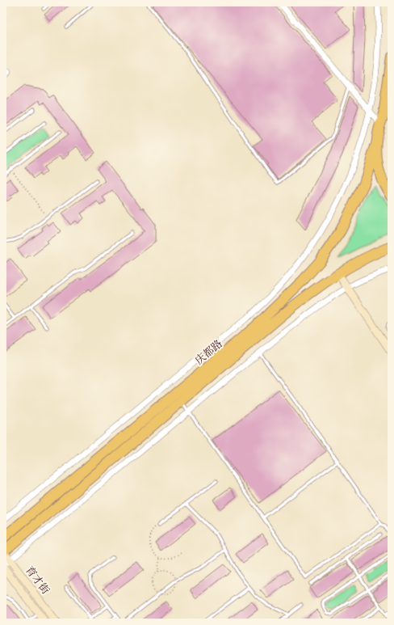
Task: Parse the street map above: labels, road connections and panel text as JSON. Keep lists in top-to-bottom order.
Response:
{
  "streets": {
    "highway": ["庆都路"],
    "street": ["育才街"]
  },
  "crossings": [
    ["庆都路", "育才街"]
  ]
}
